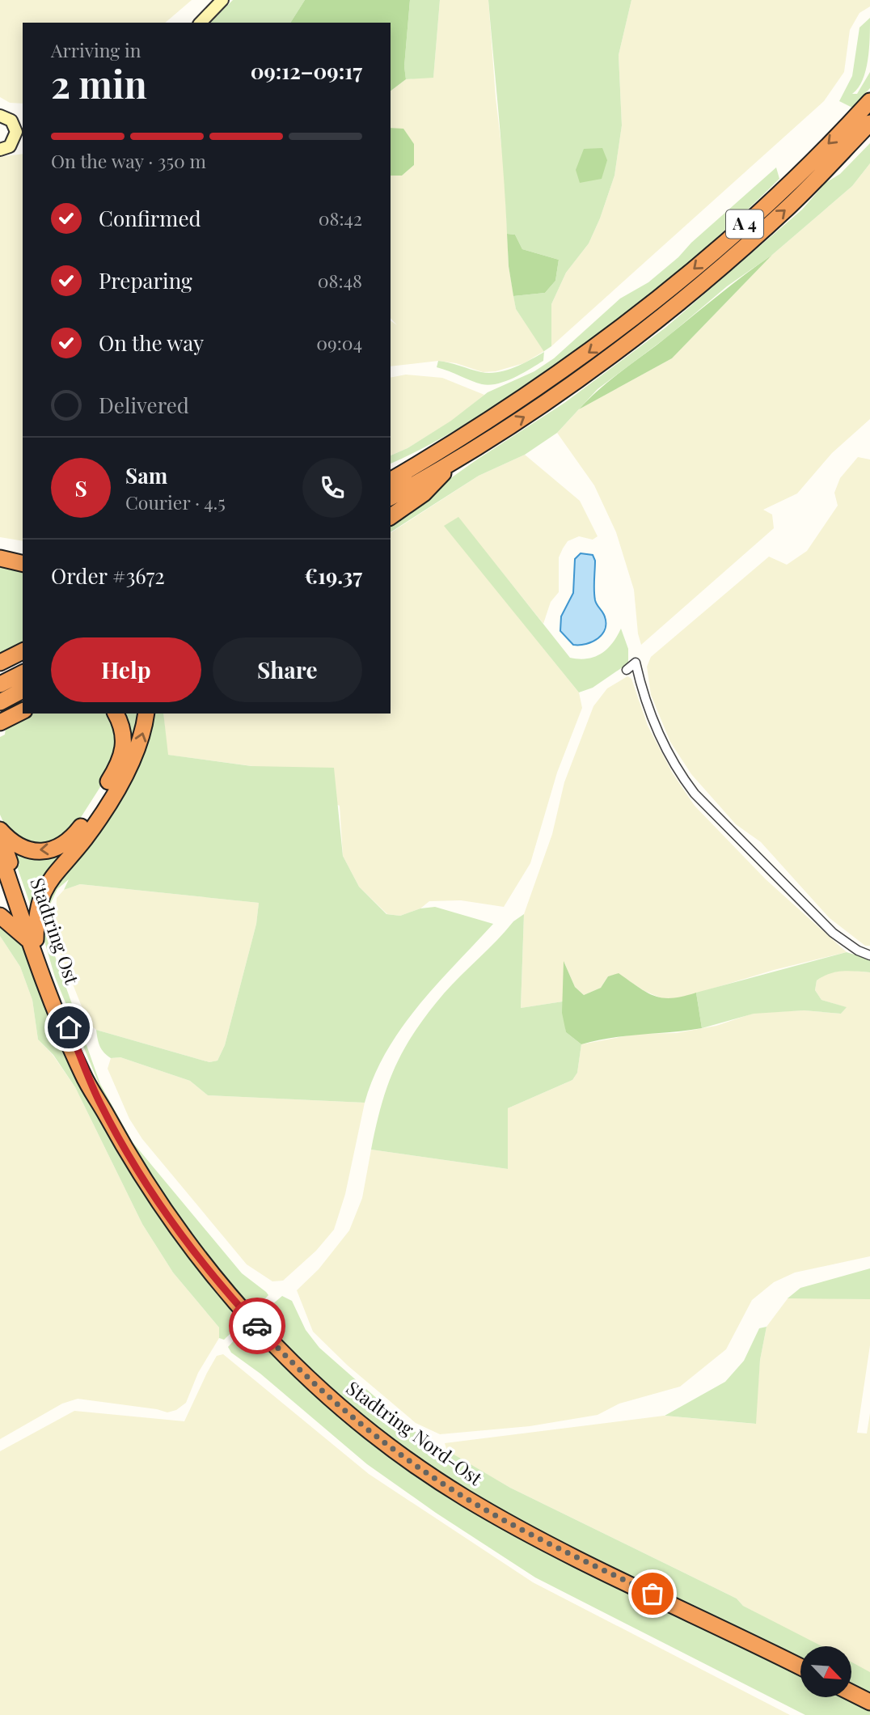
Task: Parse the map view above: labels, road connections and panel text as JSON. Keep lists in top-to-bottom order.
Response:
{
  "streets": {
    "highway": ["A 4", "Stadtring Ost", "Stadtring Nord-Ost"]
  },
  "crossings": [
    ["Stadtring Ost", "Stadtring Nord-Ost"]
  ],
  "north": "bottom right",
  "page": {
    "heading": ["2 min", "Arriving in", "09:12–09:17"],
    "panel": [
      "Sam",
      "Courier · 4.5",
      "Order #3672",
      "€19.37"
    ],
    "bar": "On the way · 350 m",
    "list": [
      ["Confirmed", "08:42"],
      ["Preparing", "08:48"],
      ["On the way", "09:04"],
      "Delivered"
    ],
    "round": "S",
    "buttons": ["Help", "Share"]
  }
}
